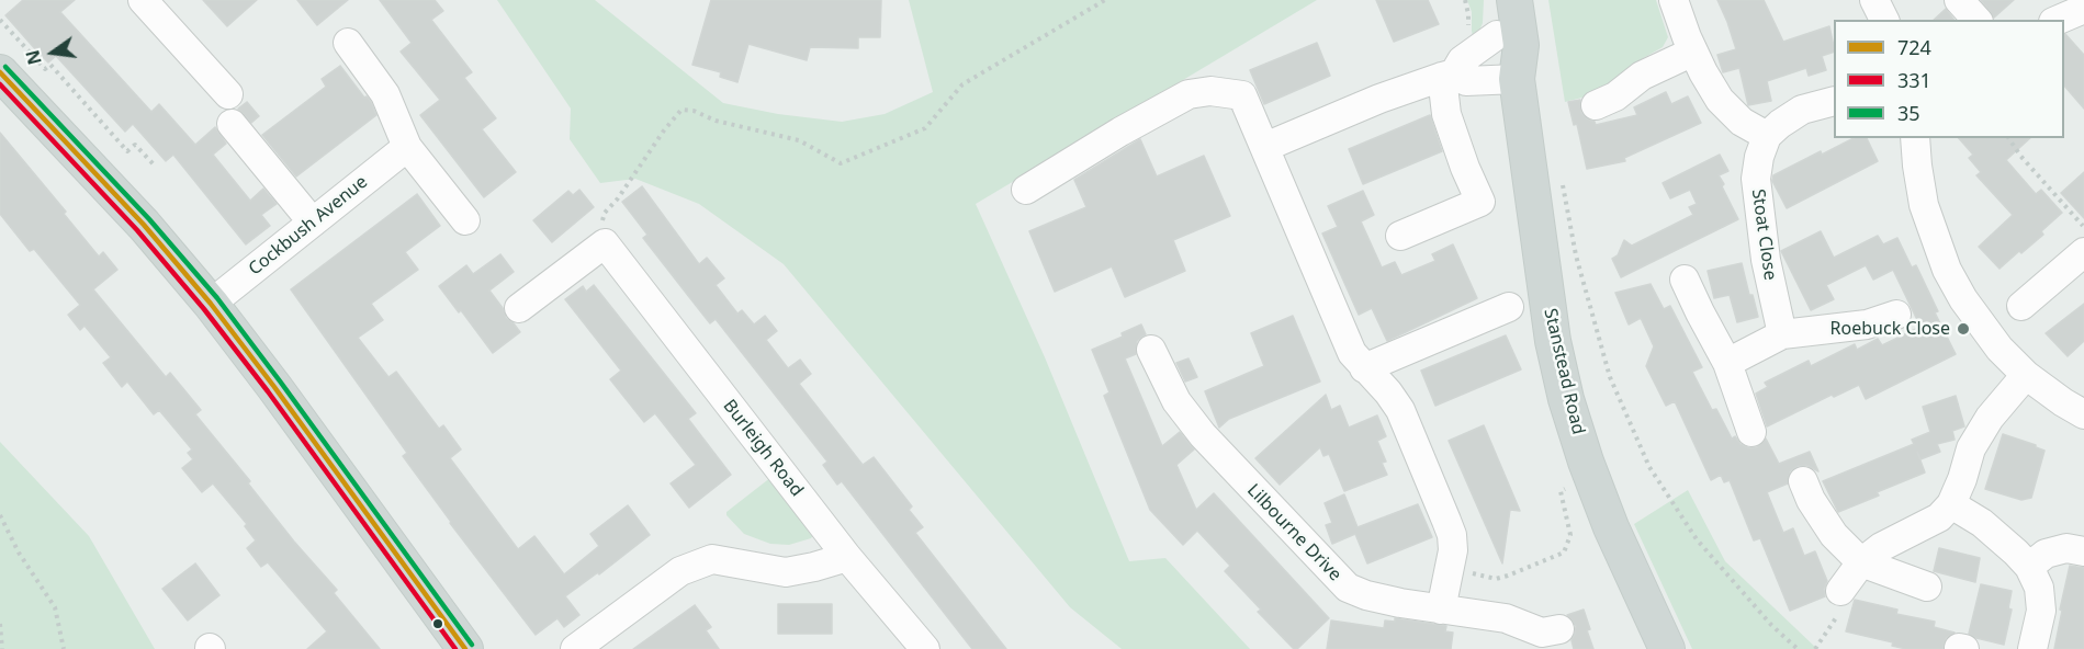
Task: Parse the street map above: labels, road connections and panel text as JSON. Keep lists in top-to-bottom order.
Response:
{
  "streets": {
    "main road": ["Stanstead Road"],
    "street": [
      "Cockbush Avenue",
      "Stoat Close",
      "Burleigh Road",
      "Lilbourne Drive"
    ]
  },
  "places": ["Roebuck Close"],
  "lines": ["transit line 35", "transit line 724", "transit line 331"],
  "legend": ["724", "331", "35"],
  "north": "left"
}
